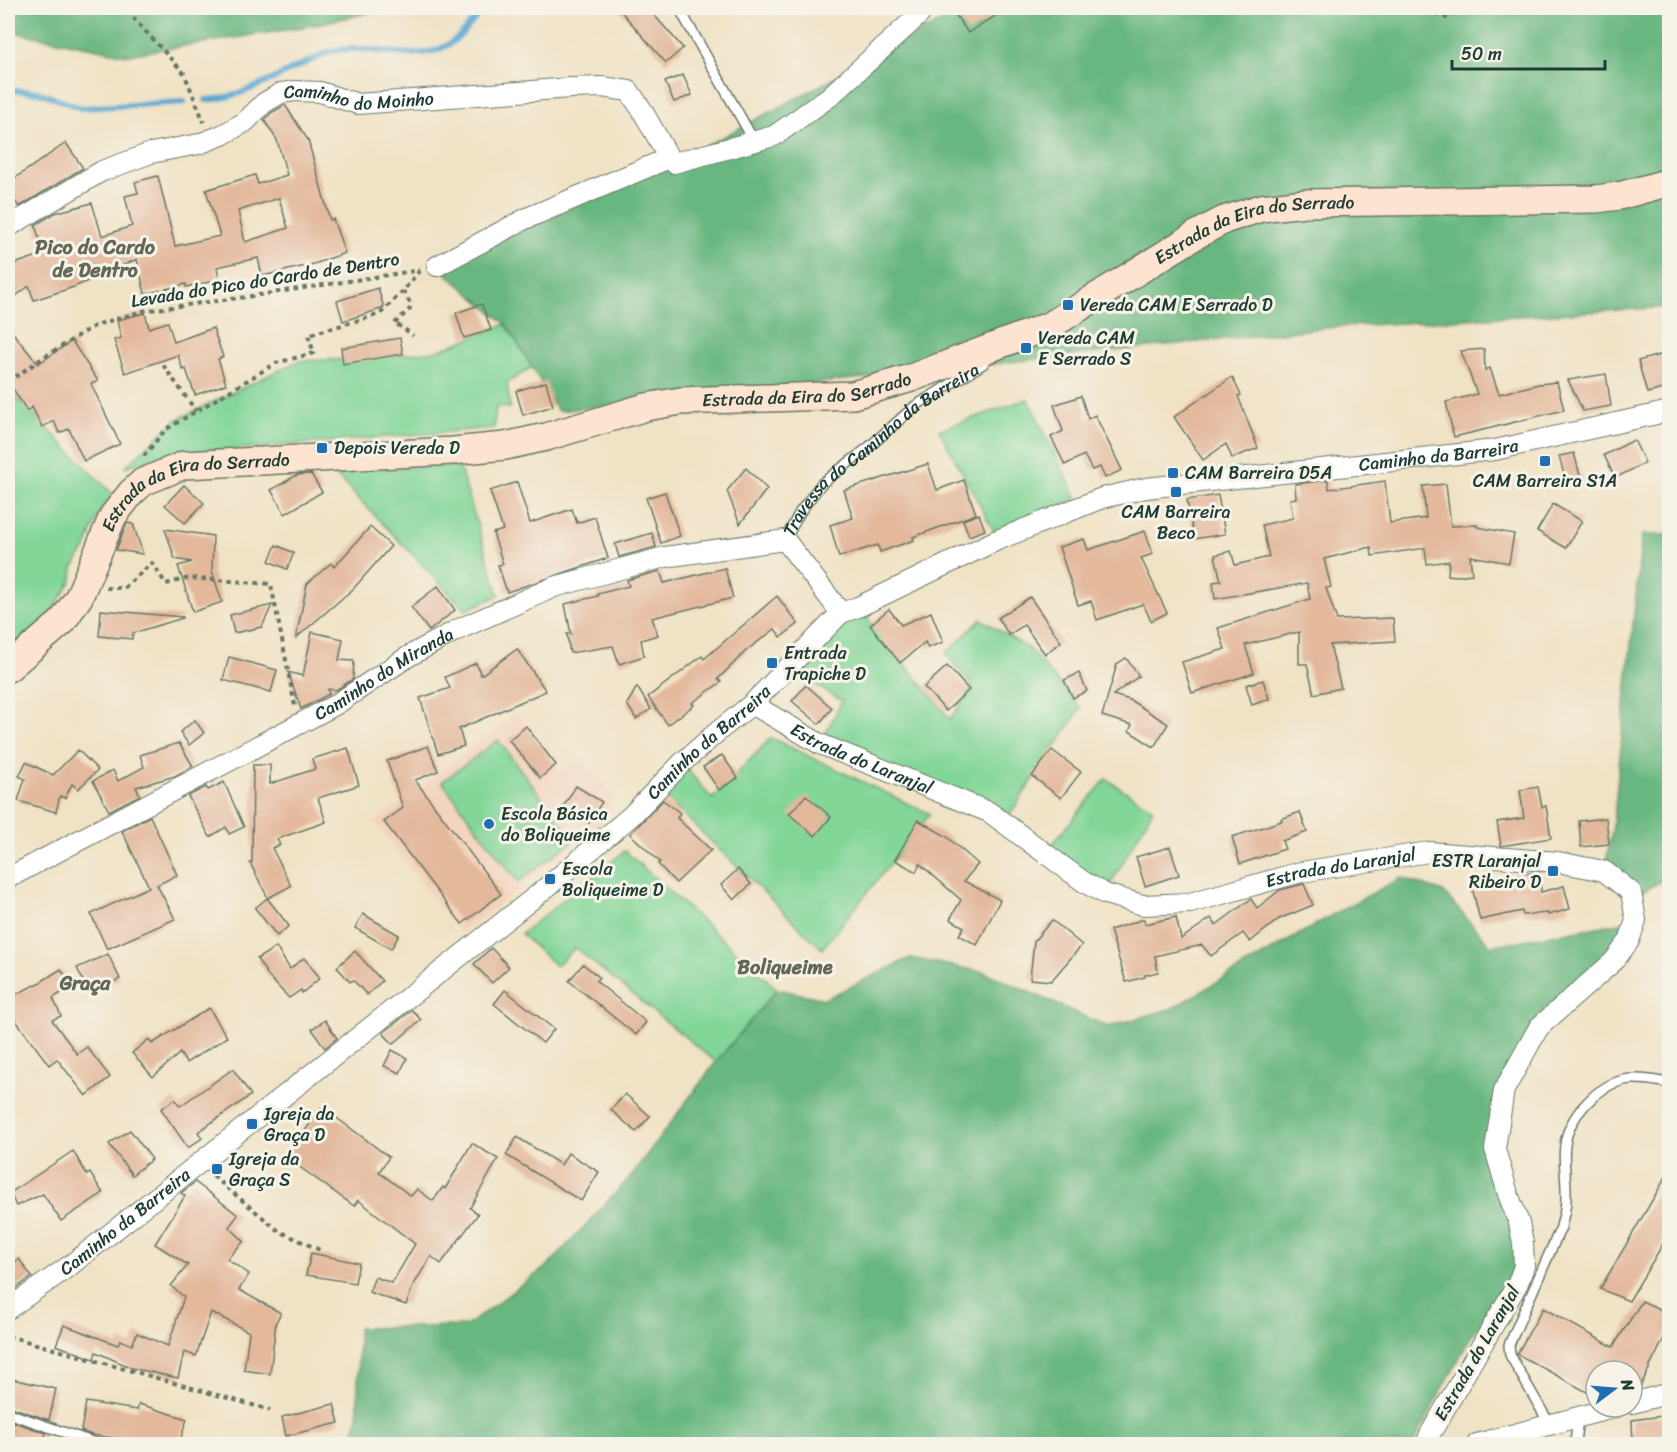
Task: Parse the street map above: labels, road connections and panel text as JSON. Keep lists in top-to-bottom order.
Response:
{
  "streets": {
    "main road": ["Estrada da Eira do Serrado"],
    "street": [
      "Caminho do Moinho",
      "Travessa do Caminho da Barreira",
      "Caminho da Barreira",
      "Caminho do Miranda",
      "Estrada do Laranjal"
    ],
    "path": ["Levada do Pico do Cardo de Dentro"]
  },
  "crossings": [
    ["Estrada da Eira do Serrado", "Travessa do Caminho da Barreira"],
    ["Travessa do Caminho da Barreira", "Caminho da Barreira"],
    ["Travessa do Caminho da Barreira", "Caminho do Miranda"],
    ["Caminho da Barreira", "Estrada do Laranjal"]
  ],
  "districts": ["Pico do Cardo de Dentro", "Boliqueime", "Graça"],
  "places": {
    "transit": [
      "Vereda CAM E Serrado D",
      "Vereda CAM E Serrado S",
      "Depois Vereda D",
      "CAM Barreira S1A",
      "CAM Barreira D5A",
      "CAM Barreira Beco",
      "Entrada Trapiche D",
      "ESTR Laranjal Ribeiro D",
      "Escola Boliqueime D",
      "Igreja da Graça D",
      "Igreja da Graça S"
    ],
    "other": ["Escola Básica do Boliqueime"]
  },
  "scale_bar": "50 m",
  "north": "right"
}
